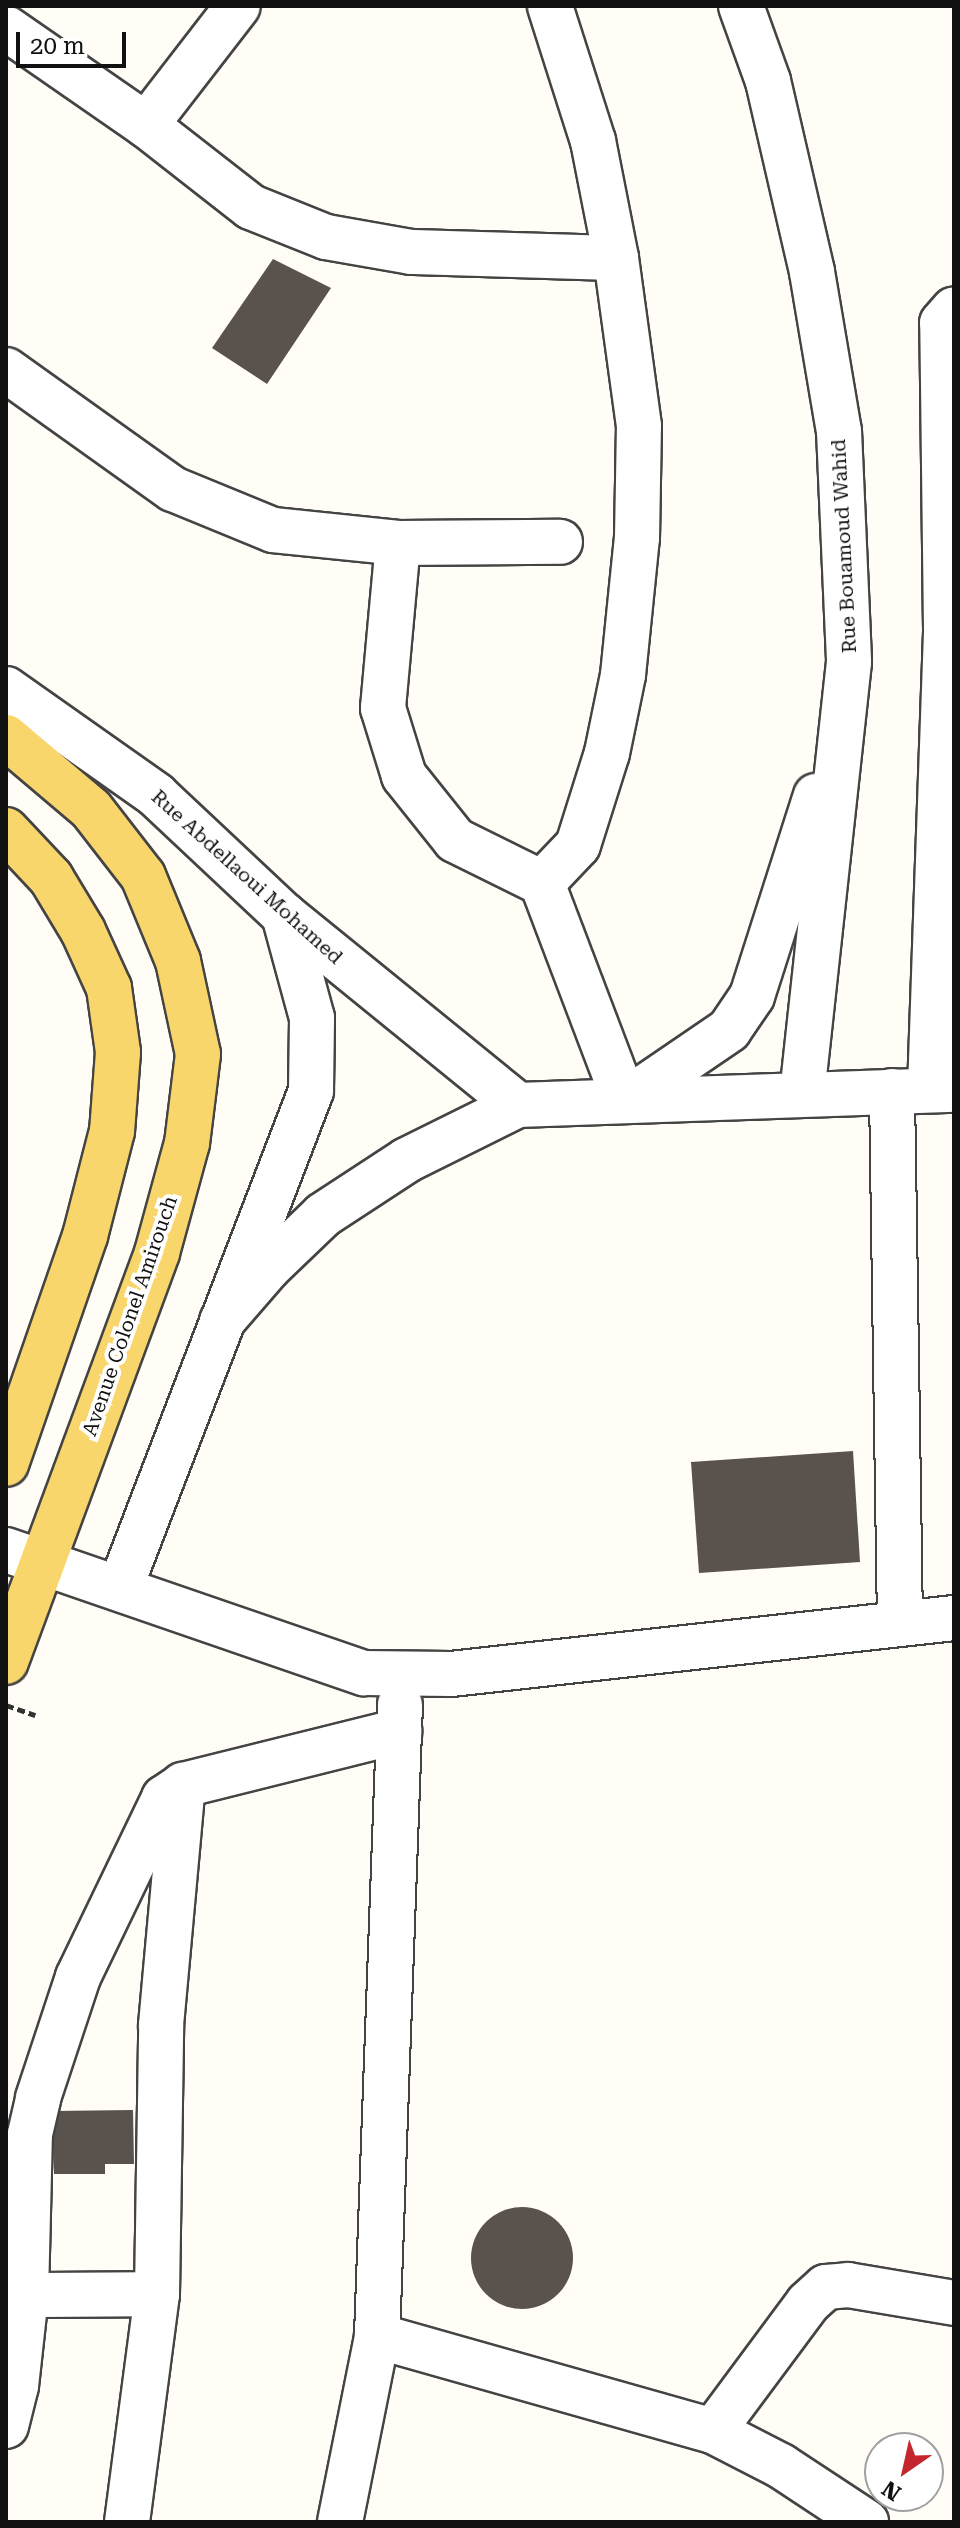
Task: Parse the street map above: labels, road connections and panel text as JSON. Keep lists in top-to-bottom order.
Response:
{
  "streets": {
    "main road": ["Avenue Colonel Amirouch"],
    "street": ["Rue Bouamoud Wahid", "Rue Abdellaoui Mohamed"]
  },
  "scale_bar": "20 m",
  "north": "bottom left"
}
